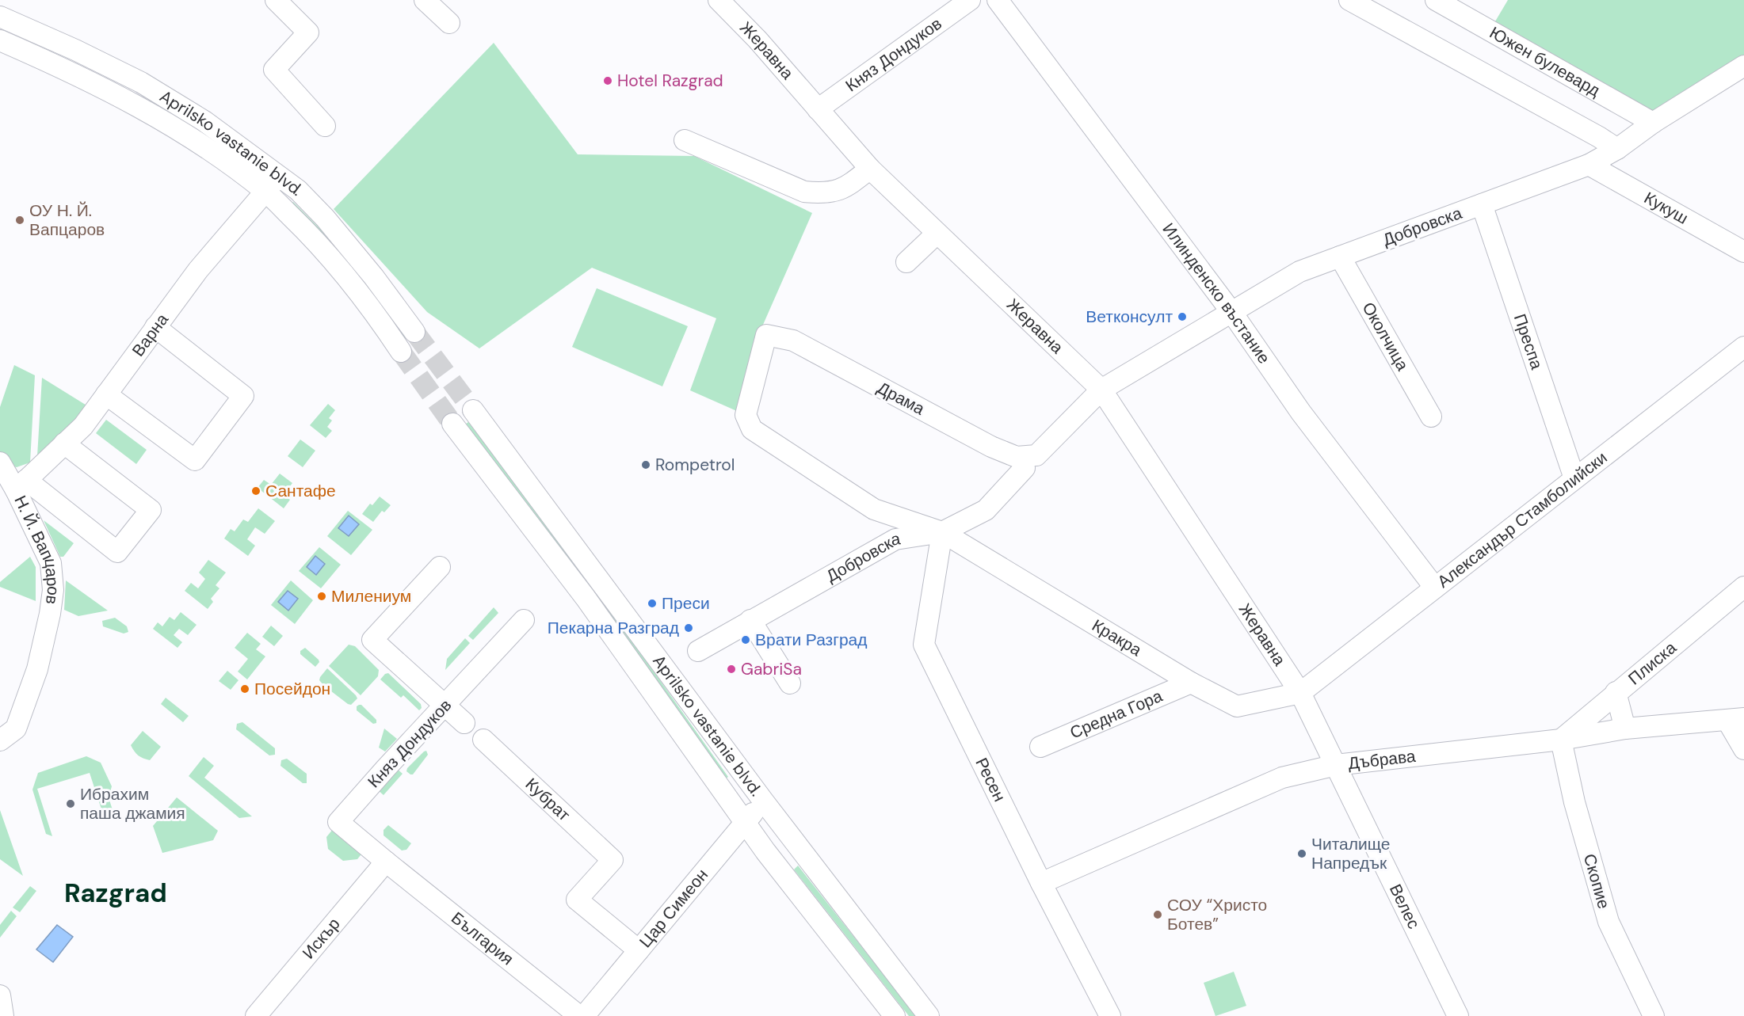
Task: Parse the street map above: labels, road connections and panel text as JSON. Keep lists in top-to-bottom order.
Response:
{
  "streets": {
    "street": [
      "Жеравна",
      "Княз Дондуков",
      "Южен булевард",
      "Aprilsko vastanie blvd.",
      "Кукуш",
      "Добровска",
      "Илинденско въстание",
      "Варна",
      "Околчица",
      "Преспа",
      "Драма",
      "Александър Стамболийски",
      "Н. Й. Вапцаров",
      "Кракра",
      "Плиска",
      "Средна Гора",
      "Дъбрава",
      "Ресен",
      "Кубрат",
      "Скопие",
      "Велес",
      "Цар Симеон",
      "Искър",
      "България"
    ]
  },
  "crossings": [
    ["Жеравна", "Княз Дондуков"],
    ["Жеравна", "Добровска"],
    ["Жеравна", "Александър Стамболийски"],
    ["Жеравна", "Кракра"],
    ["Жеравна", "Велес"],
    ["Княз Дондуков", "Искър"],
    ["Княз Дондуков", "България"],
    ["Южен булевард", "Добровска"],
    ["Aprilsko vastanie blvd.", "Варна"],
    ["Aprilsko vastanie blvd.", "Цар Симеон"],
    ["Кукуш", "Добровска"],
    ["Добровска", "Илинденско въстание"],
    ["Добровска", "Околчица"],
    ["Добровска", "Преспа"],
    ["Добровска", "Драма"],
    ["Добровска", "Кракра"],
    ["Добровска", "Ресен"],
    ["Илинденско въстание", "Александър Стамболийски"],
    ["Варна", "Н. Й. Вапцаров"],
    ["Преспа", "Александър Стамболийски"],
    ["Драма", "Кракра"],
    ["Александър Стамболийски", "Кракра"],
    ["Александър Стамболийски", "Велес"],
    ["Кракра", "Средна Гора"],
    ["Кракра", "Ресен"],
    ["Кракра", "Велес"],
    ["Плиска", "Дъбрава"],
    ["Плиска", "Скопие"],
    ["Дъбрава", "Ресен"],
    ["Дъбрава", "Скопие"],
    ["Дъбрава", "Велес"],
    ["Кубрат", "Цар Симеон"],
    ["Искър", "България"]
  ],
  "districts": ["Razgrad"],
  "places": [
    "Hotel Razgrad",
    "ОУ Н. Й. Вапцаров",
    "Ветконсулт",
    "Rompetrol",
    "Сантафе",
    "Милениум",
    "Преси",
    "Пекарна Разград",
    "Врати Разград",
    "GabriSa",
    "Посейдон",
    "Ибрахим паша джамия",
    "Читалище Напредък",
    "СОУ “Христо Ботев”"
  ]
}
